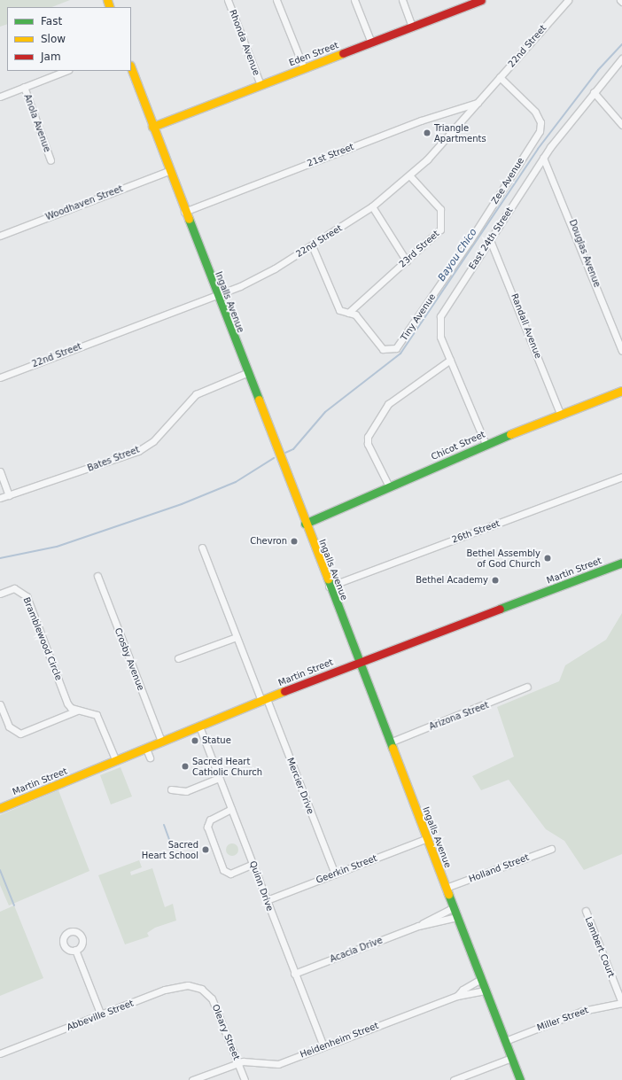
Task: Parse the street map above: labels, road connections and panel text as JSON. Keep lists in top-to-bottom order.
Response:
{
  "streets": {
    "main road": [
      "Eden Street",
      "Ingalls Avenue",
      "Chicot Street",
      "Martin Street"
    ],
    "street": [
      "Rhonda Avenue",
      "22nd Street",
      "Anola Avenue",
      "21st Street",
      "Zee Avenue",
      "Woodhaven Street",
      "East 24th Street",
      "23rd Street",
      "Douglas Avenue",
      "Tiny Avenue",
      "Randall Avenue",
      "Bates Street",
      "26th Street",
      "Bramblewood Circle",
      "Crosby Avenue",
      "Arizona Street",
      "Mercier Drive",
      "Holland Street",
      "Geerkin Street",
      "Quinn Drive",
      "Lambert Court",
      "Acacia Drive",
      "Abbeville Street",
      "Miller Street",
      "Oleary Street",
      "Heidenheim Street"
    ]
  },
  "crossings": [
    ["Rhonda Avenue", "Eden Street"],
    ["22nd Street", "21st Street"],
    ["22nd Street", "Zee Avenue"],
    ["22nd Street", "23rd Street"],
    ["22nd Street", "Ingalls Avenue"],
    ["22nd Street", "Tiny Avenue"],
    ["Eden Street", "Ingalls Avenue"],
    ["21st Street", "Ingalls Avenue"],
    ["Zee Avenue", "Tiny Avenue"],
    ["Woodhaven Street", "Ingalls Avenue"],
    ["East 24th Street", "Douglas Avenue"],
    ["East 24th Street", "Randall Avenue"],
    ["East 24th Street", "Chicot Street"],
    ["23rd Street", "Tiny Avenue"],
    ["Ingalls Avenue", "Chicot Street"],
    ["Ingalls Avenue", "Bates Street"],
    ["Ingalls Avenue", "26th Street"],
    ["Ingalls Avenue", "Martin Street"],
    ["Ingalls Avenue", "Arizona Street"],
    ["Ingalls Avenue", "Holland Street"],
    ["Ingalls Avenue", "Geerkin Street"],
    ["Ingalls Avenue", "Acacia Drive"],
    ["Ingalls Avenue", "Miller Street"],
    ["Ingalls Avenue", "Heidenheim Street"],
    ["Randall Avenue", "Chicot Street"],
    ["Martin Street", "Crosby Avenue"],
    ["Martin Street", "Mercier Drive"],
    ["Martin Street", "Quinn Drive"],
    ["Mercier Drive", "Geerkin Street"],
    ["Geerkin Street", "Quinn Drive"],
    ["Quinn Drive", "Acacia Drive"],
    ["Quinn Drive", "Heidenheim Street"],
    ["Lambert Court", "Miller Street"],
    ["Abbeville Street", "Oleary Street"],
    ["Oleary Street", "Heidenheim Street"]
  ],
  "water": ["Bayou Chico"],
  "places": [
    "Triangle Apartments",
    "Chevron",
    "Bethel Assembly of God Church",
    "Bethel Academy",
    "Statue",
    "Sacred Heart Catholic Church",
    "Sacred Heart School"
  ],
  "legend": ["Fast", "Slow", "Jam"]
}
